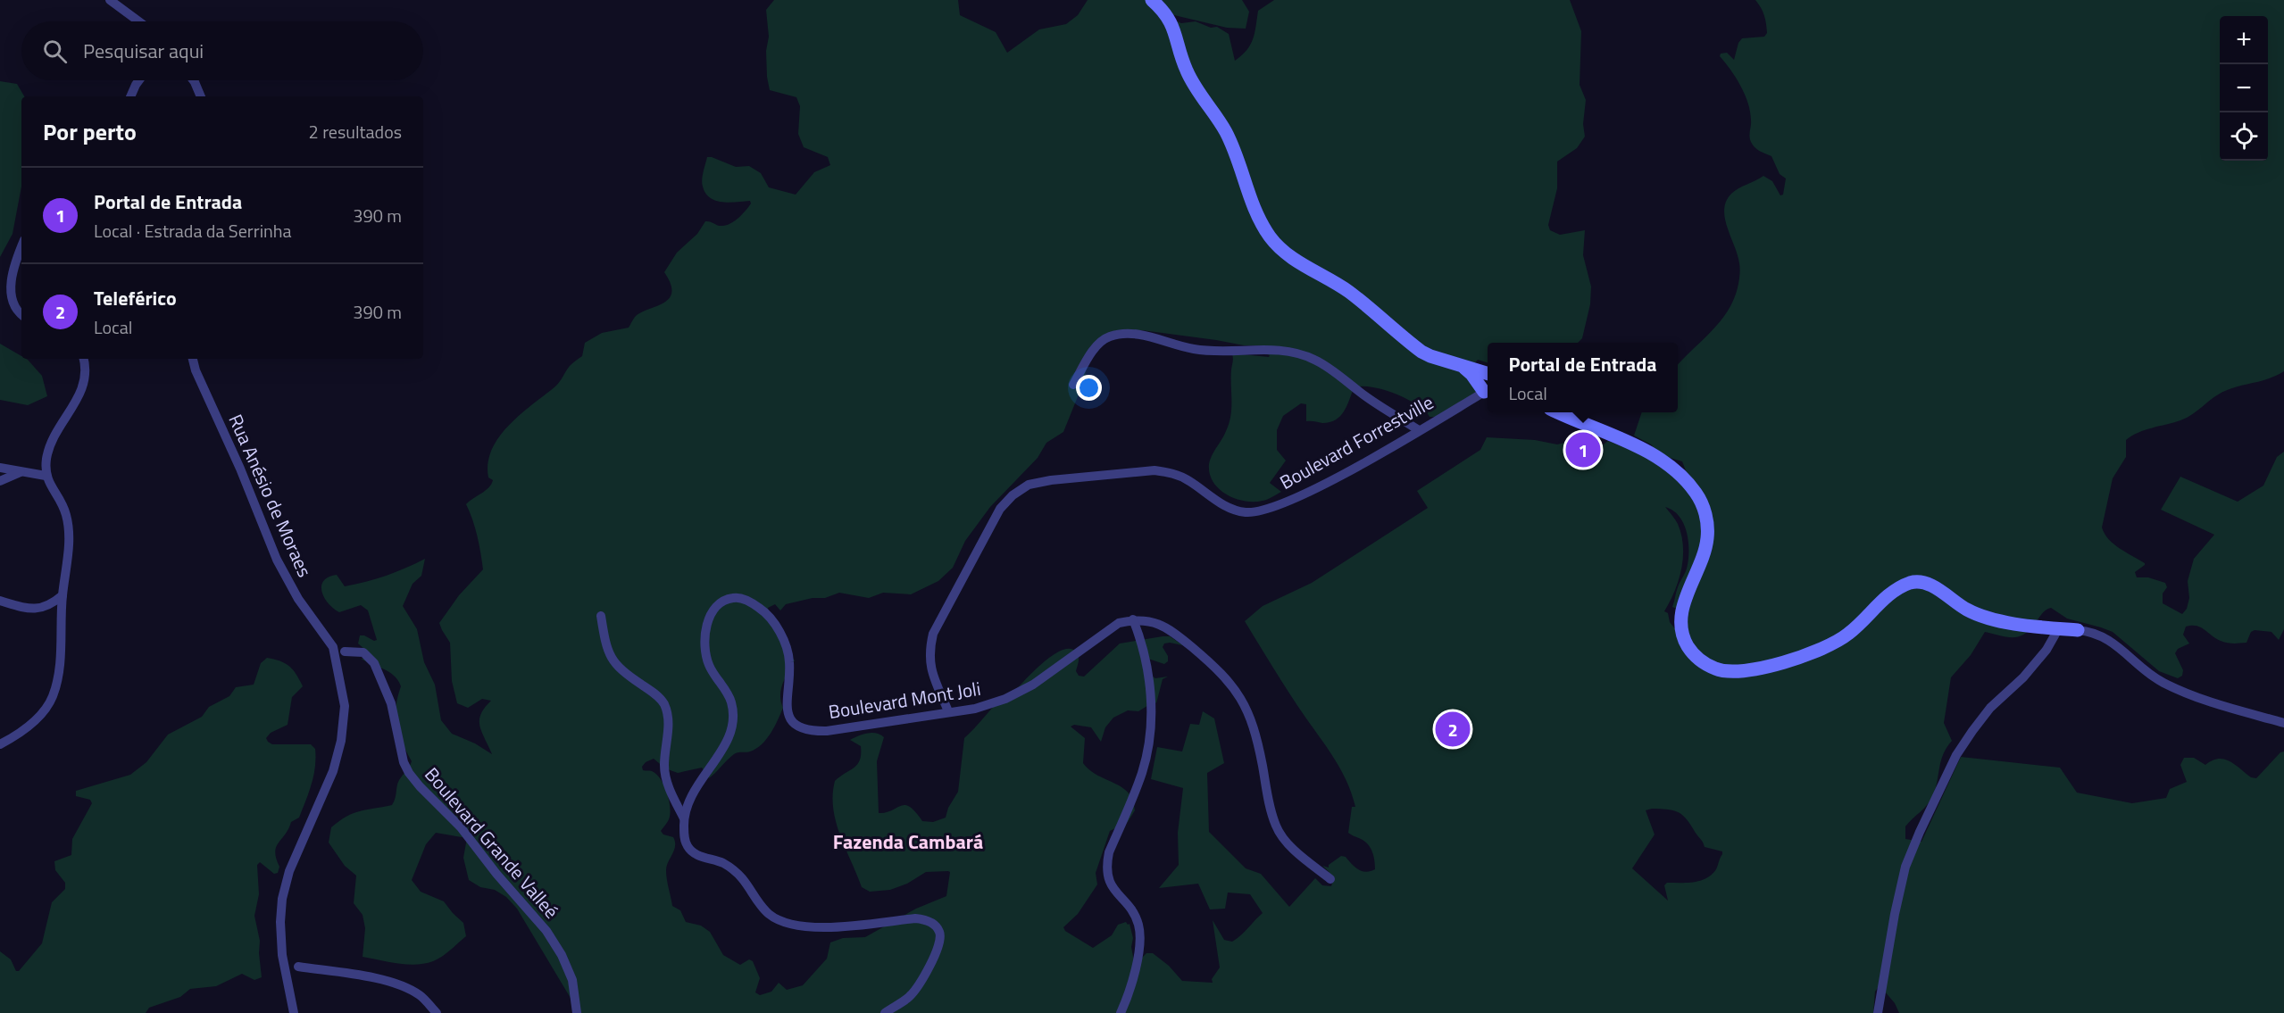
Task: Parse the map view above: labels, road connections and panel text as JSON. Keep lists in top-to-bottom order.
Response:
{
  "streets": {
    "street": [
      "Boulevard Forrestville",
      "Rua Anésio de Moraes",
      "Boulevard Mont Joli",
      "Boulevard Grande Valleé"
    ]
  },
  "crossings": [
    ["Boulevard Forrestville", "Boulevard Mont Joli"]
  ],
  "districts": ["Fazenda Cambará"],
  "page": {
    "map_buttons": ["+", "−"],
    "search": "Pesquisar aqui",
    "heading": ["Por perto", "2 resultados"],
    "list": [
      {
        "mark": "1",
        "name": "Portal de Entrada",
        "note": "Local · Estrada da Serrinha",
        "value": "390 m"
      },
      {
        "mark": "2",
        "name": "Teleférico",
        "note": "Local",
        "value": "390 m"
      }
    ],
    "popup": ["Portal de Entrada", "Local"],
    "pins": ["1", "2"]
  }
}
